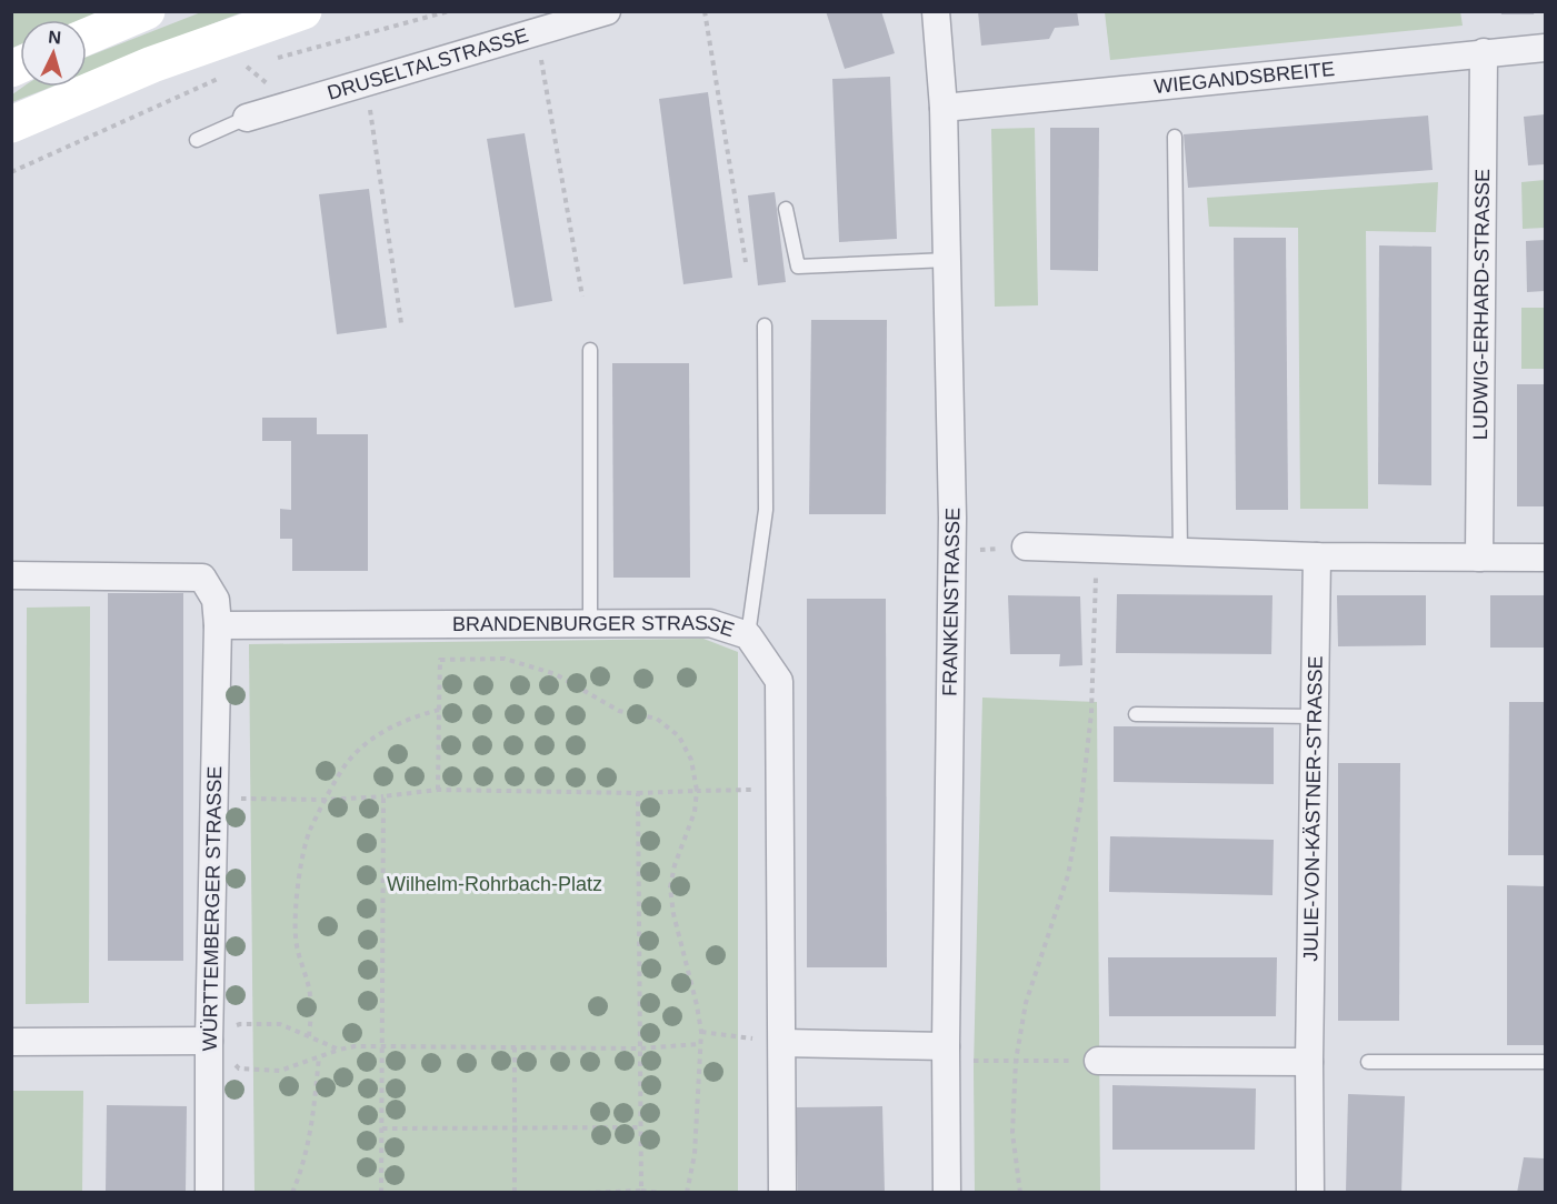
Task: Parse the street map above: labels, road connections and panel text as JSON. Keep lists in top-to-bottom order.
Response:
{
  "streets": {
    "street": [
      "DRUSELTALSTRASSE",
      "WIEGANDSBREITE",
      "LUDWIG-ERHARD-STRASSE",
      "FRANKENSTRASSE",
      "BRANDENBURGER STRASSE",
      "JULIE-VON-KÄSTNER-STRASSE",
      "WÜRTTEMBERGER STRASSE"
    ]
  },
  "crossings": [
    ["WIEGANDSBREITE", "LUDWIG-ERHARD-STRASSE"],
    ["WIEGANDSBREITE", "FRANKENSTRASSE"],
    ["BRANDENBURGER STRASSE", "WÜRTTEMBERGER STRASSE"]
  ],
  "parks": ["Wilhelm-Rohrbach-Platz"],
  "north": "top"
}
